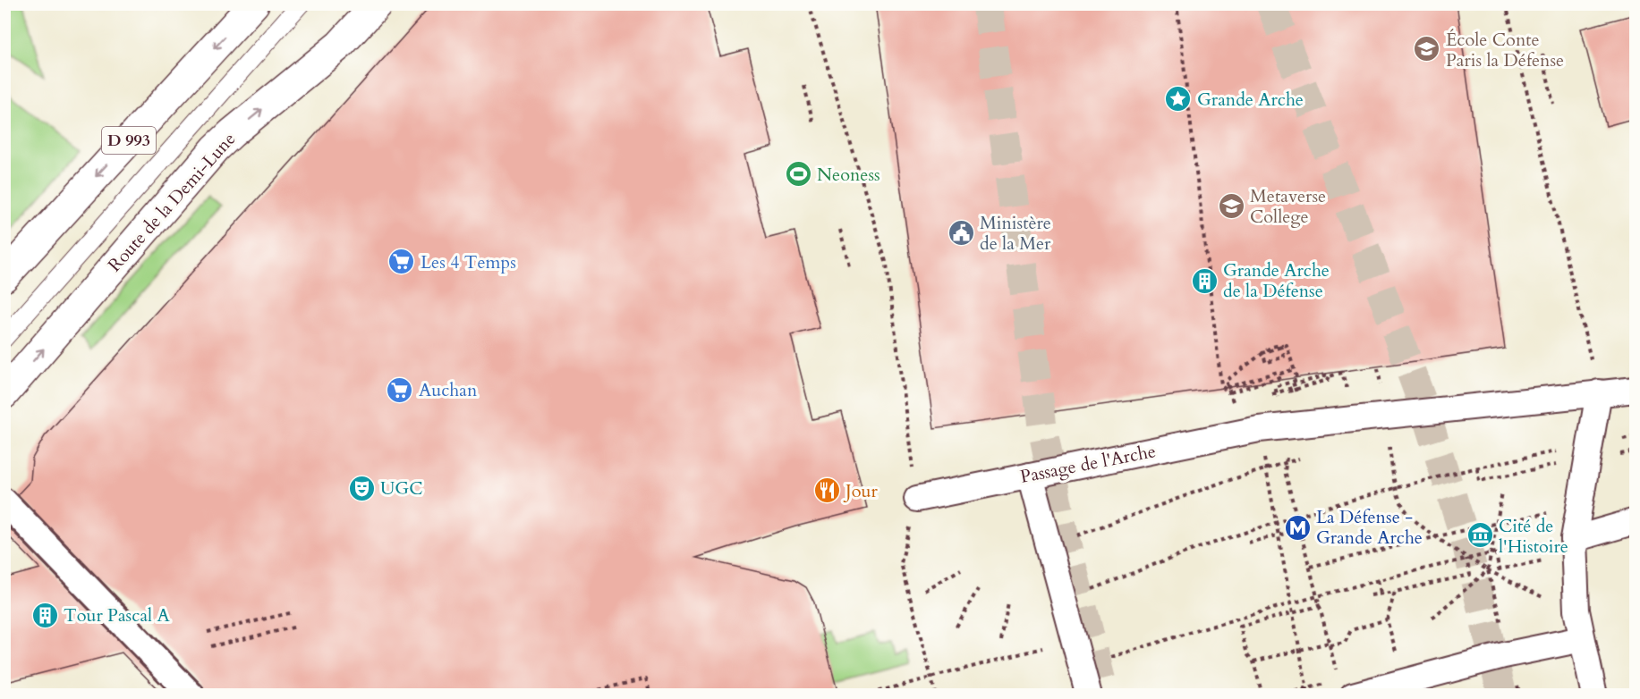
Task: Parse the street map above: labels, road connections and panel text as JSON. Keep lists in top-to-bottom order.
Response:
{
  "streets": {
    "street": ["D 993", "Route de la Demi-Lune", "Passage de l'Arche"]
  },
  "places": {
    "school or university": ["École Conte Paris la Défense", "Metaverse College"],
    "place": ["Grande Arche"],
    "sports": ["Neoness"],
    "public building": ["Ministère de la Mer"],
    "supermarket": ["Les 4 Temps", "Auchan"],
    "building": ["Grande Arche de la Défense", "Tour Pascal A"],
    "theatre": ["UGC"],
    "restaurant": ["Jour"],
    "metro station": ["La Défense - Grande Arche"],
    "museum": ["Cité de l'Histoire"]
  }
}
